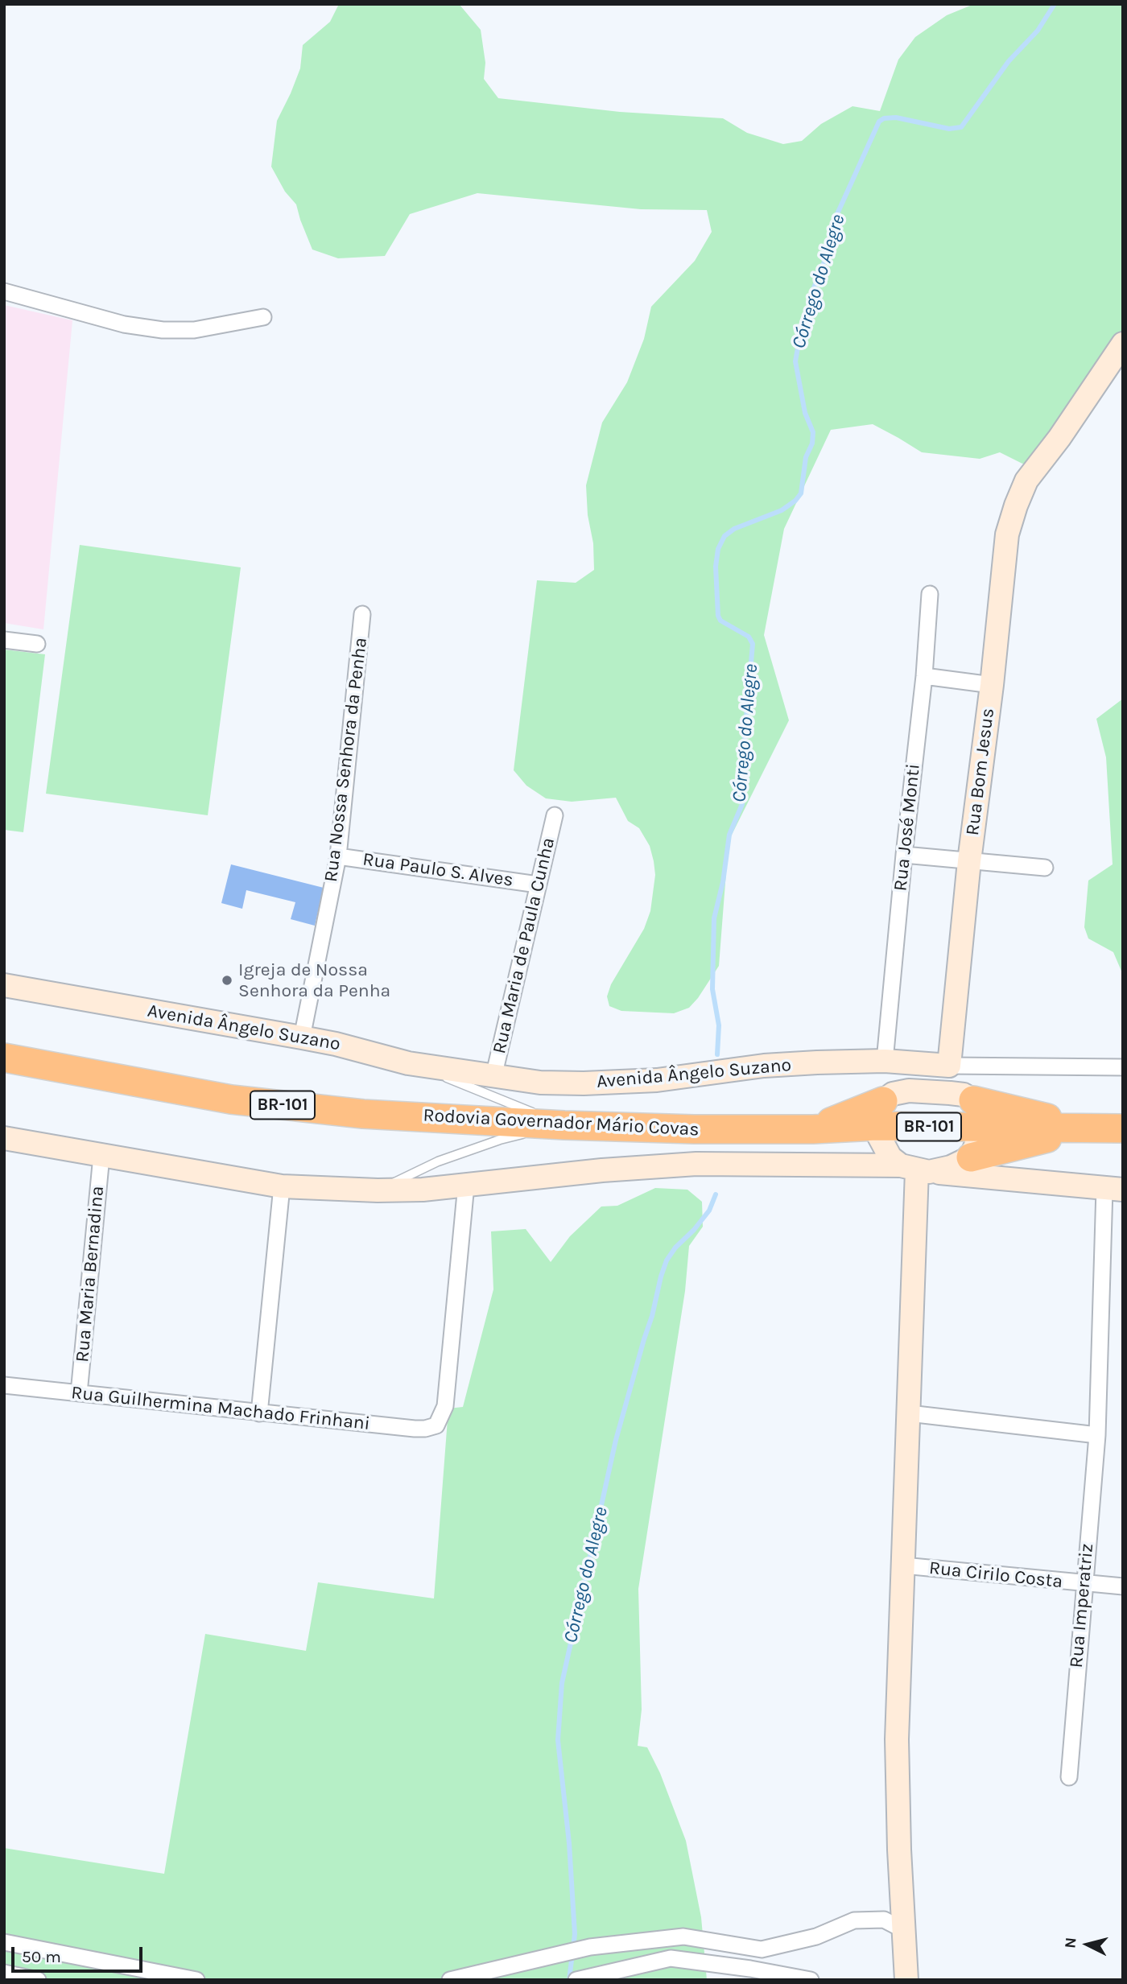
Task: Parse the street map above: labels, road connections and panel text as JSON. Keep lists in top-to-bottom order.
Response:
{
  "streets": {
    "highway": ["BR-101", "Rodovia Governador Mário Covas"],
    "main road": ["Rua Bom Jesus", "Avenida Ângelo Suzano"],
    "street": [
      "Rua Nossa Senhora da Penha",
      "Rua José Monti",
      "Rua Paulo S. Alves",
      "Rua Maria de Paula Cunha",
      "Rua Maria Bernadina",
      "Rua Guilhermina Machado Frinhani",
      "Rua Cirilo Costa",
      "Rua Imperatriz"
    ]
  },
  "crossings": [
    ["Rua Nossa Senhora da Penha", "Rua Paulo S. Alves"],
    ["Rua Nossa Senhora da Penha", "Avenida Ângelo Suzano"],
    ["Rua Bom Jesus", "Avenida Ângelo Suzano"],
    ["Rua José Monti", "Avenida Ângelo Suzano"],
    ["Rua Paulo S. Alves", "Rua Maria de Paula Cunha"],
    ["Rua Maria de Paula Cunha", "Avenida Ângelo Suzano"],
    ["Rua Maria Bernadina", "Rua Guilhermina Machado Frinhani"],
    ["Rua Cirilo Costa", "Rua Imperatriz"]
  ],
  "water": ["Córrego do Alegre"],
  "places": ["Igreja de Nossa Senhora da Penha"],
  "scale_bar": "50 m",
  "north": "left"
}
